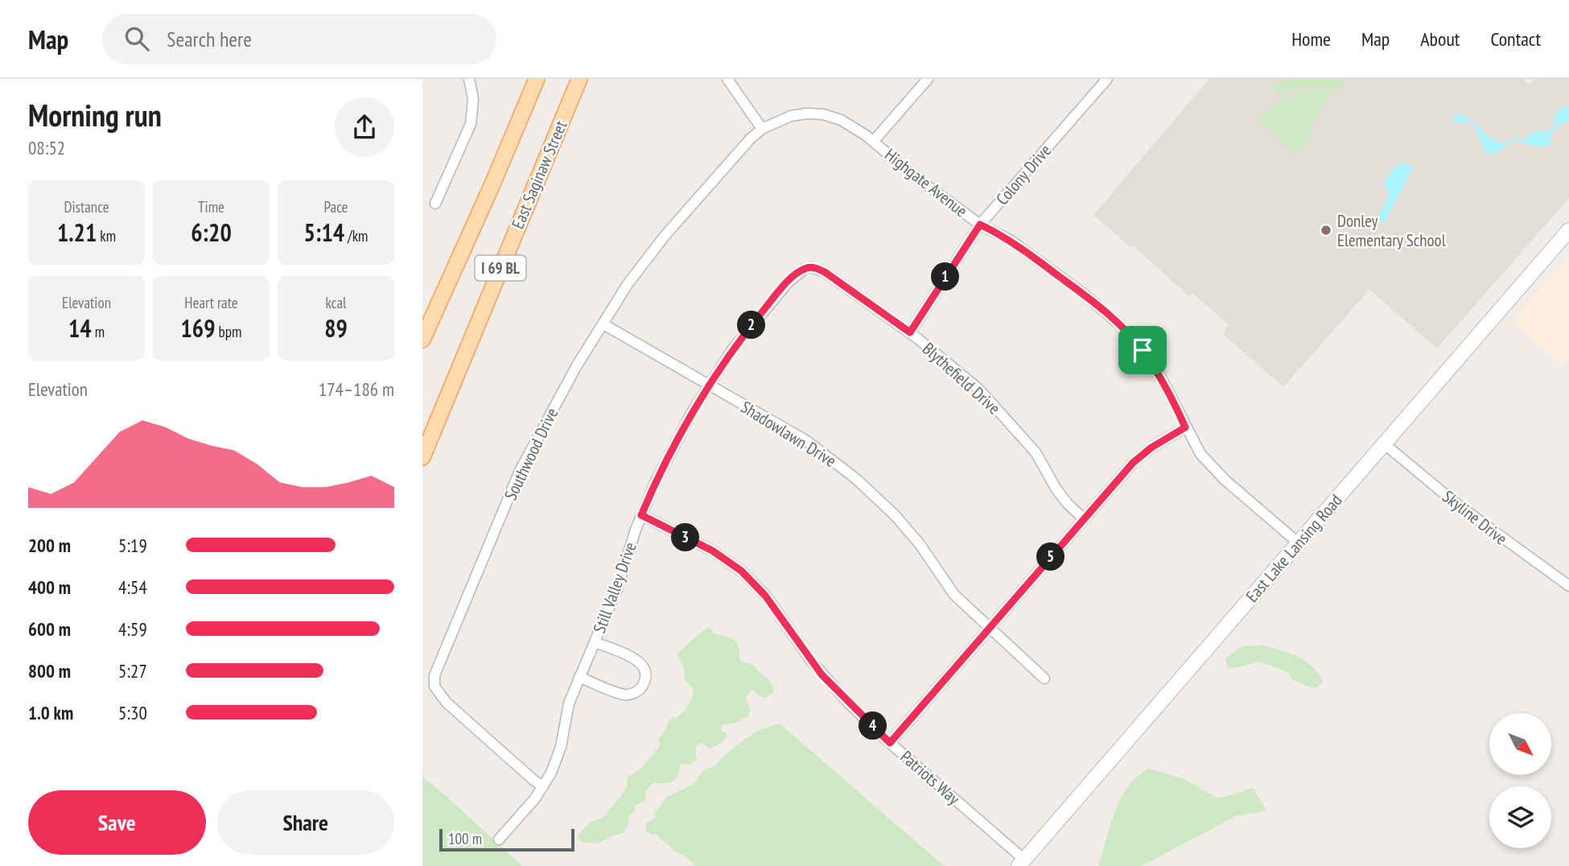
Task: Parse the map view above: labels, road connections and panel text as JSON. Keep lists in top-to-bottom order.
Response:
{
  "streets": {
    "main road": ["East Saginaw Street", "I 69 BL", "East Lake Lansing Road"],
    "street": [
      "Colony Drive",
      "Highgate Avenue",
      "Blythefield Drive",
      "Shadowlawn Drive",
      "Southwood Drive",
      "Skyline Drive",
      "Still Valley Drive",
      "Patriots Way"
    ]
  },
  "crossings": [
    ["Colony Drive", "Highgate Avenue"],
    ["Colony Drive", "Blythefield Drive"],
    ["Highgate Avenue", "Southwood Drive"],
    ["Highgate Avenue", "East Lake Lansing Road"],
    ["Blythefield Drive", "Still Valley Drive"],
    ["Shadowlawn Drive", "Southwood Drive"],
    ["Shadowlawn Drive", "Still Valley Drive"],
    ["Southwood Drive", "Still Valley Drive"],
    ["Skyline Drive", "East Lake Lansing Road"],
    ["East Lake Lansing Road", "Patriots Way"],
    ["Still Valley Drive", "Patriots Way"]
  ],
  "places": ["Donley Elementary School"],
  "scale_bar": "100 m",
  "north": "bottom right",
  "page": {
    "header": "Map",
    "search": "Search here",
    "nav": [
      "Home",
      "Map",
      "About",
      "Contact"
    ],
    "heading": ["Morning run", "08:52"],
    "stats": [
      ["Distance", "1.21 km"],
      ["Time", "6:20"],
      ["Pace", "5:14 /km"],
      ["Elevation", "14 m"],
      ["Heart rate", "169 bpm"],
      ["kcal", "89"]
    ],
    "pins": [
      "1",
      "2",
      "3",
      "5",
      "4"
    ],
    "chart": ["Elevation", "174–186 m"],
    "list": [
      {
        "name": "200 m",
        "note": "5:19"
      },
      {
        "name": "400 m",
        "note": "4:54"
      },
      {
        "name": "600 m",
        "note": "4:59"
      },
      {
        "name": "800 m",
        "note": "5:27"
      },
      {
        "name": "1.0 km",
        "note": "5:30"
      }
    ],
    "buttons": ["Save", "Share"],
    "scale": "100 m"
  }
}
